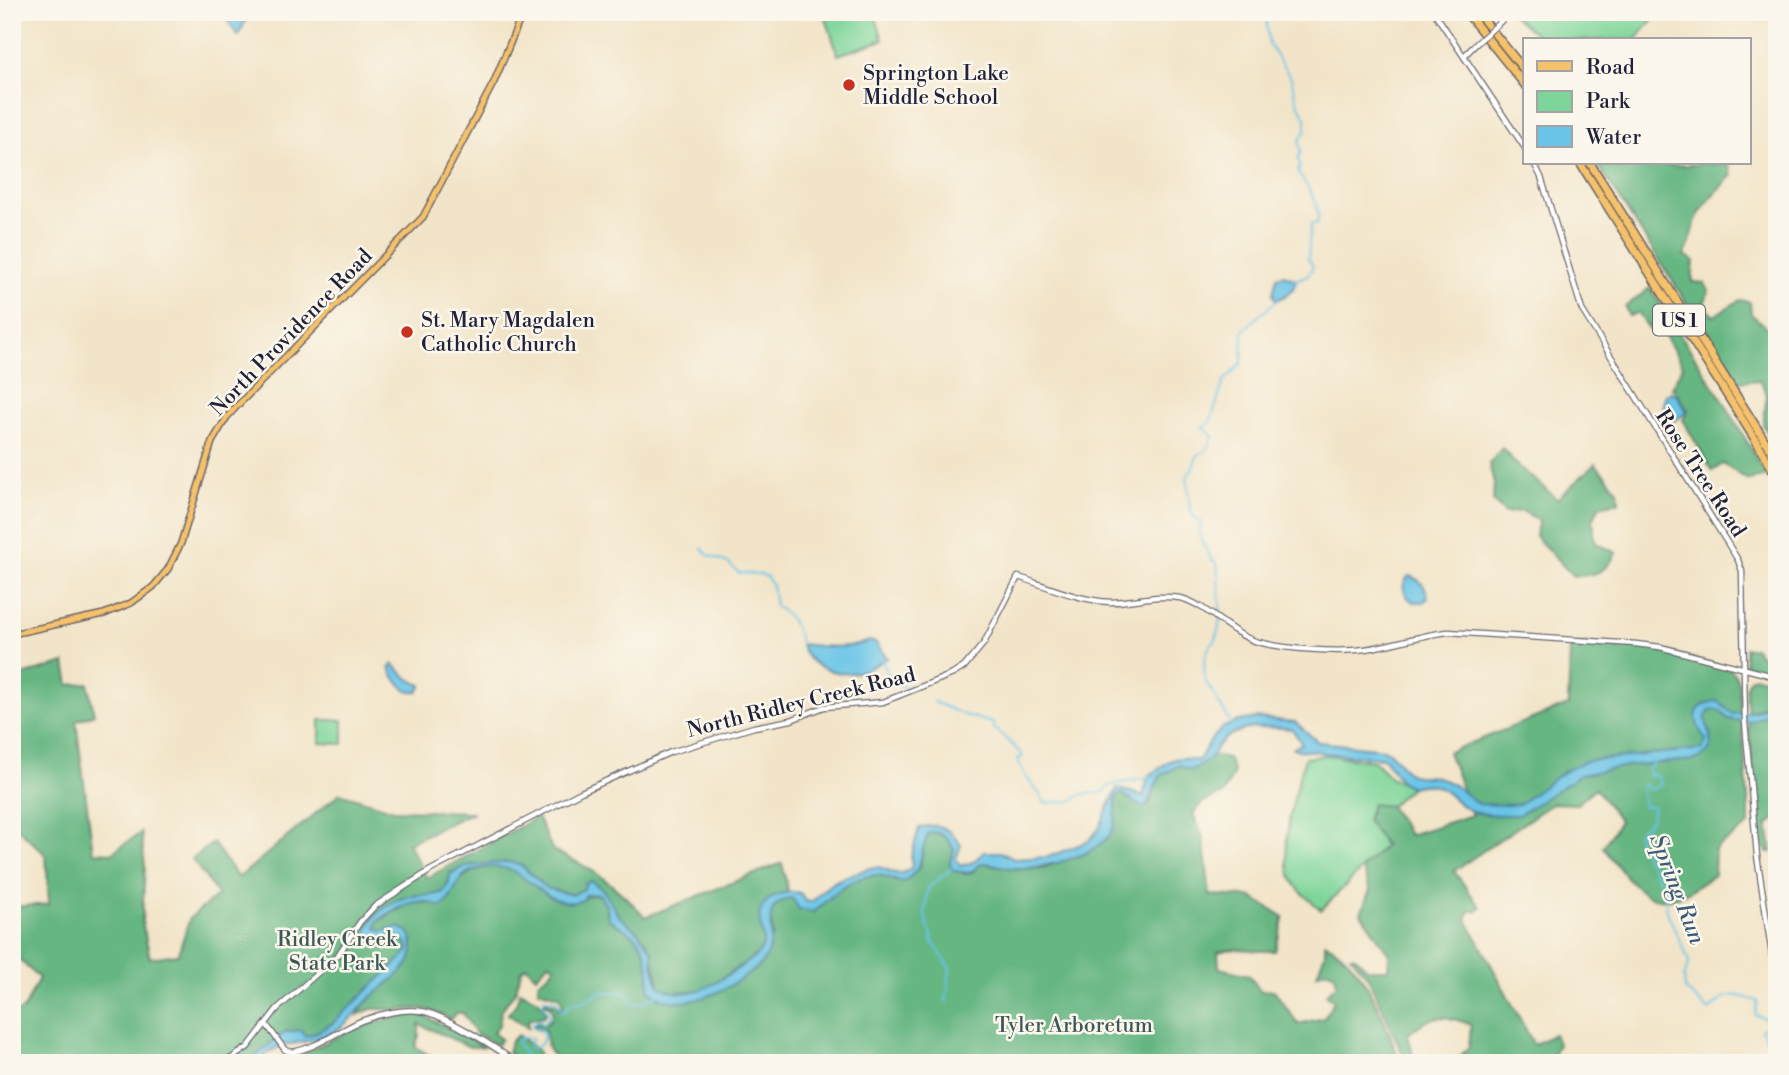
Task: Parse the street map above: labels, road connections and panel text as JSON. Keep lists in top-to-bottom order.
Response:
{
  "streets": {
    "highway": ["US 1"],
    "main road": ["North Providence Road"],
    "street": ["Rose Tree Road", "North Ridley Creek Road"]
  },
  "crossings": [
    ["Rose Tree Road", "North Ridley Creek Road"]
  ],
  "water": ["Spring Run"],
  "parks": ["Ridley Creek State Park", "Tyler Arboretum"],
  "places": ["Springton Lake Middle School", "St. Mary Magdalen Catholic Church"],
  "legend": ["Road", "Park", "Water"]
}
